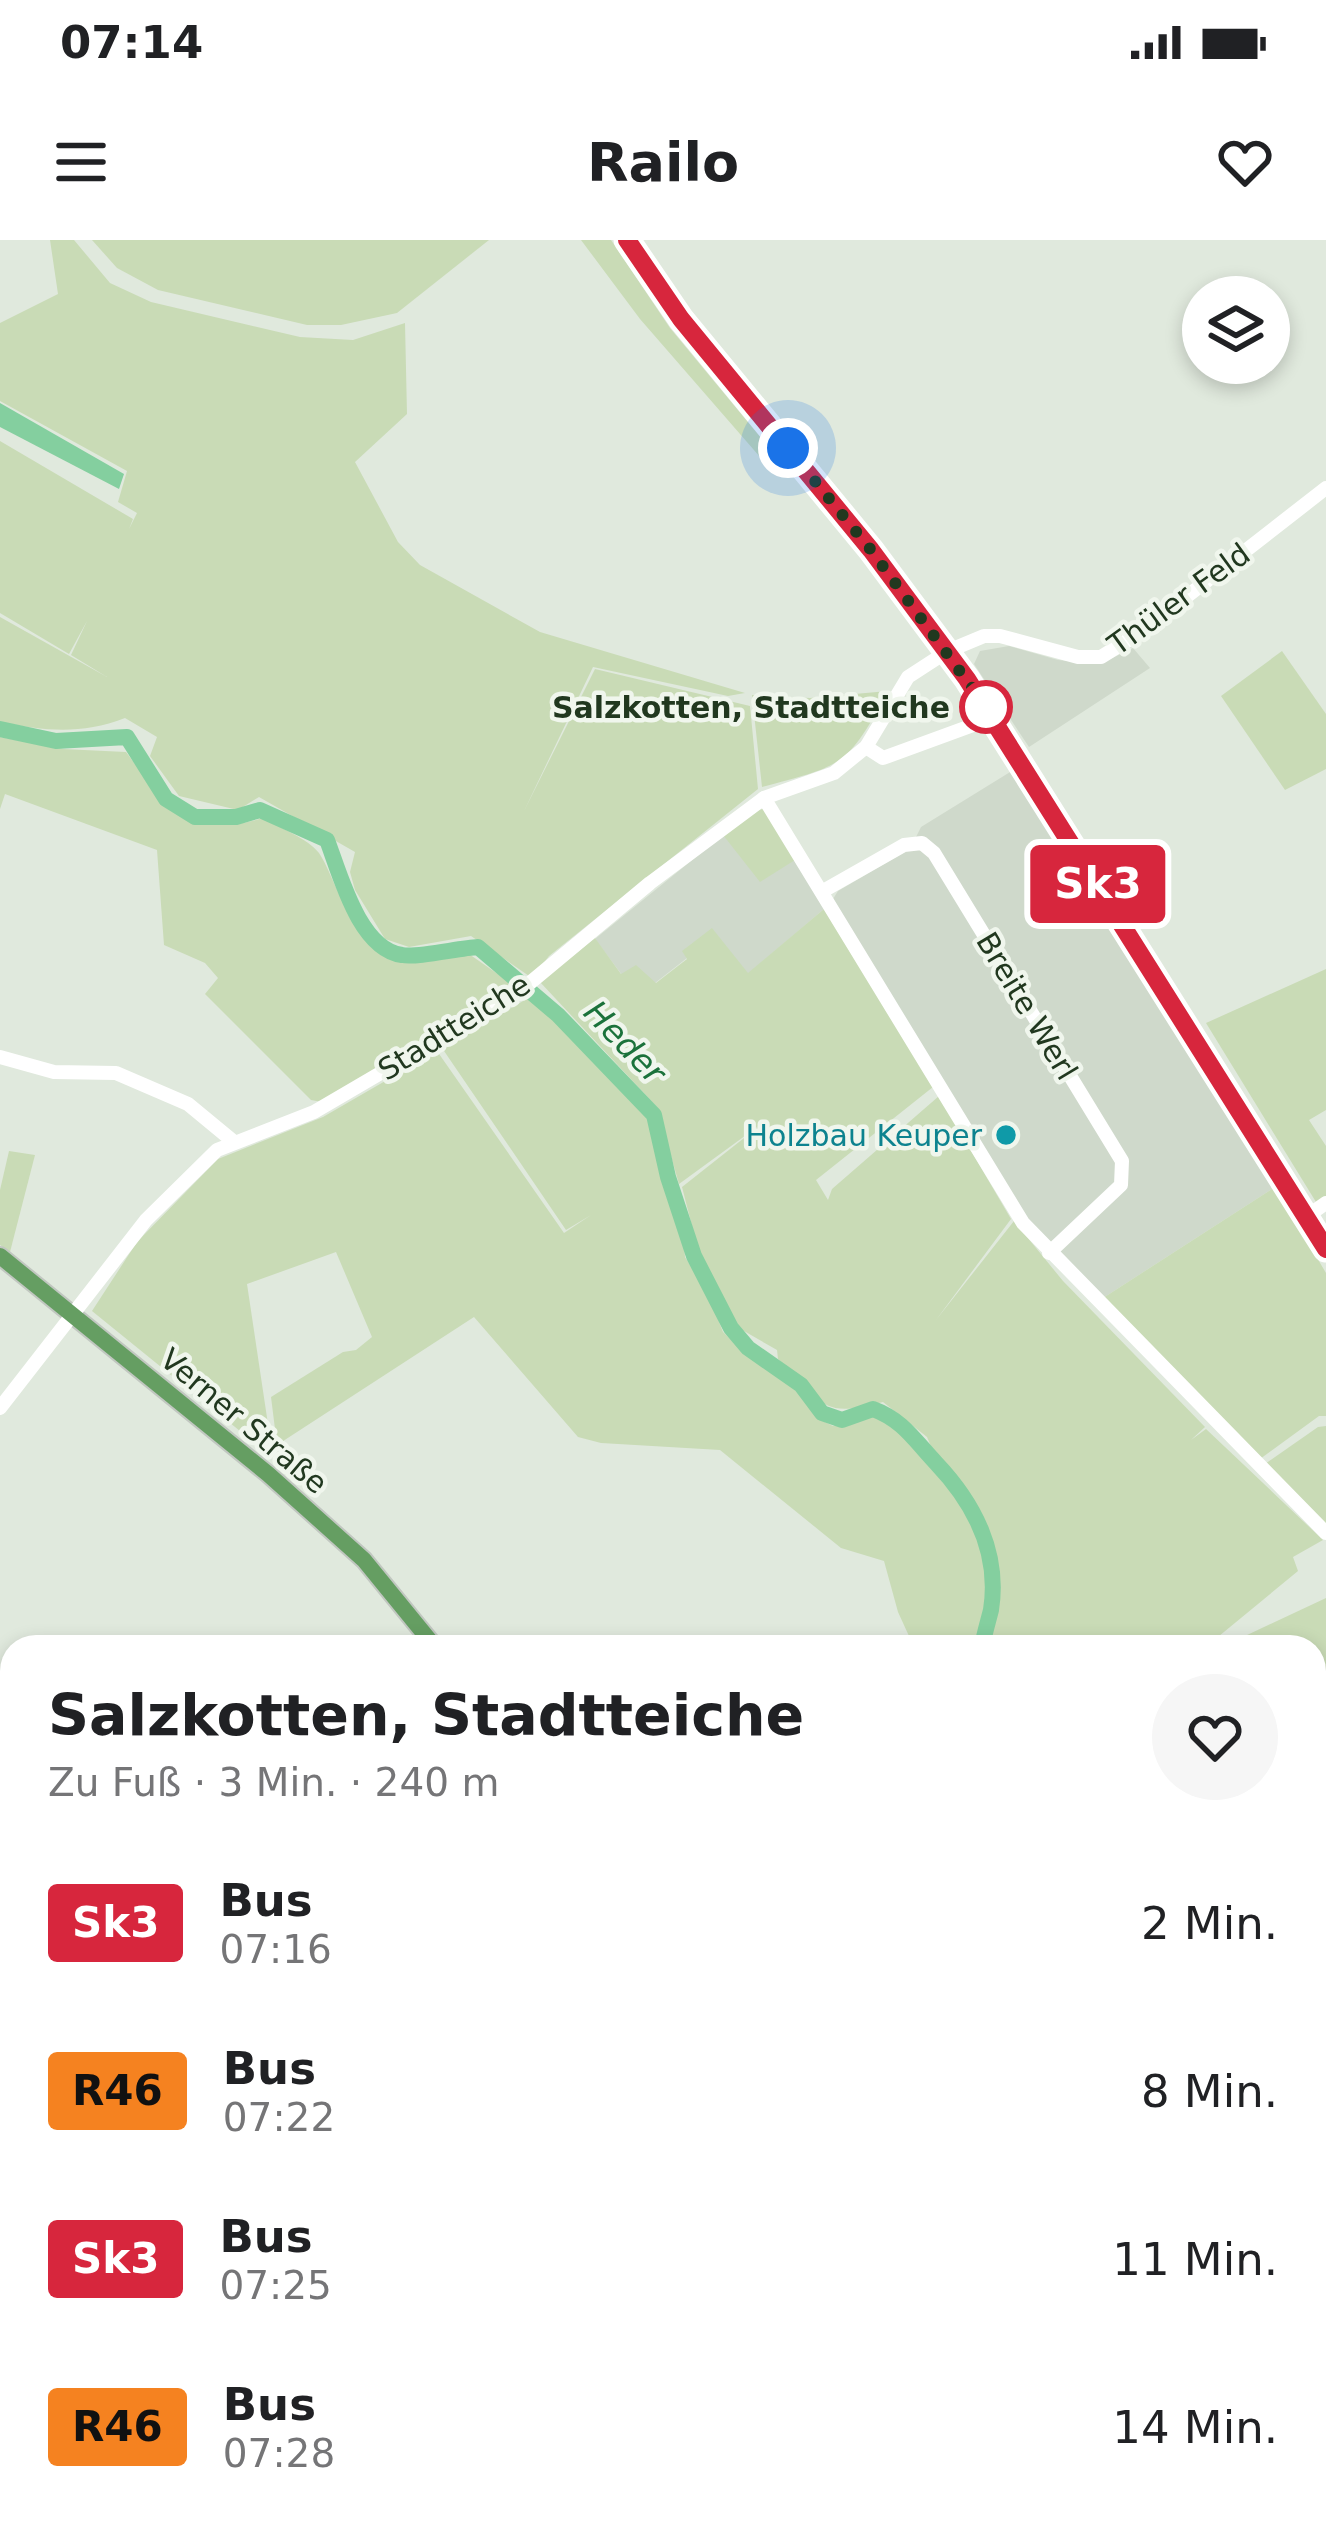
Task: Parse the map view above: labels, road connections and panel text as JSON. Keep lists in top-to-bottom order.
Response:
{
  "streets": {
    "main road": ["Verner Straße"],
    "street": ["Thüler Feld", "Breite Werl", "Stadtteiche"]
  },
  "crossings": [
    ["Thüler Feld", "Stadtteiche"],
    ["Stadtteiche", "Verner Straße"]
  ],
  "water": ["Heder"],
  "places": ["Salzkotten, Stadtteiche", "Holzbau Keuper"],
  "lines": ["bus line Sk3"],
  "page": {
    "status": "07:14",
    "header": "Railo",
    "on_map": "Sk3",
    "heading": ["Salzkotten, Stadtteiche", "Zu Fuß · 3 Min. · 240 m"],
    "list": [
      {
        "mark": "Sk3",
        "name": "Bus",
        "note": "07:16",
        "value": "2 Min."
      },
      {
        "mark": "R46",
        "name": "Bus",
        "note": "07:22",
        "value": "8 Min."
      },
      {
        "mark": "Sk3",
        "name": "Bus",
        "note": "07:25",
        "value": "11 Min."
      },
      {
        "mark": "R46",
        "name": "Bus",
        "note": "07:28",
        "value": "14 Min."
      }
    ]
  }
}
